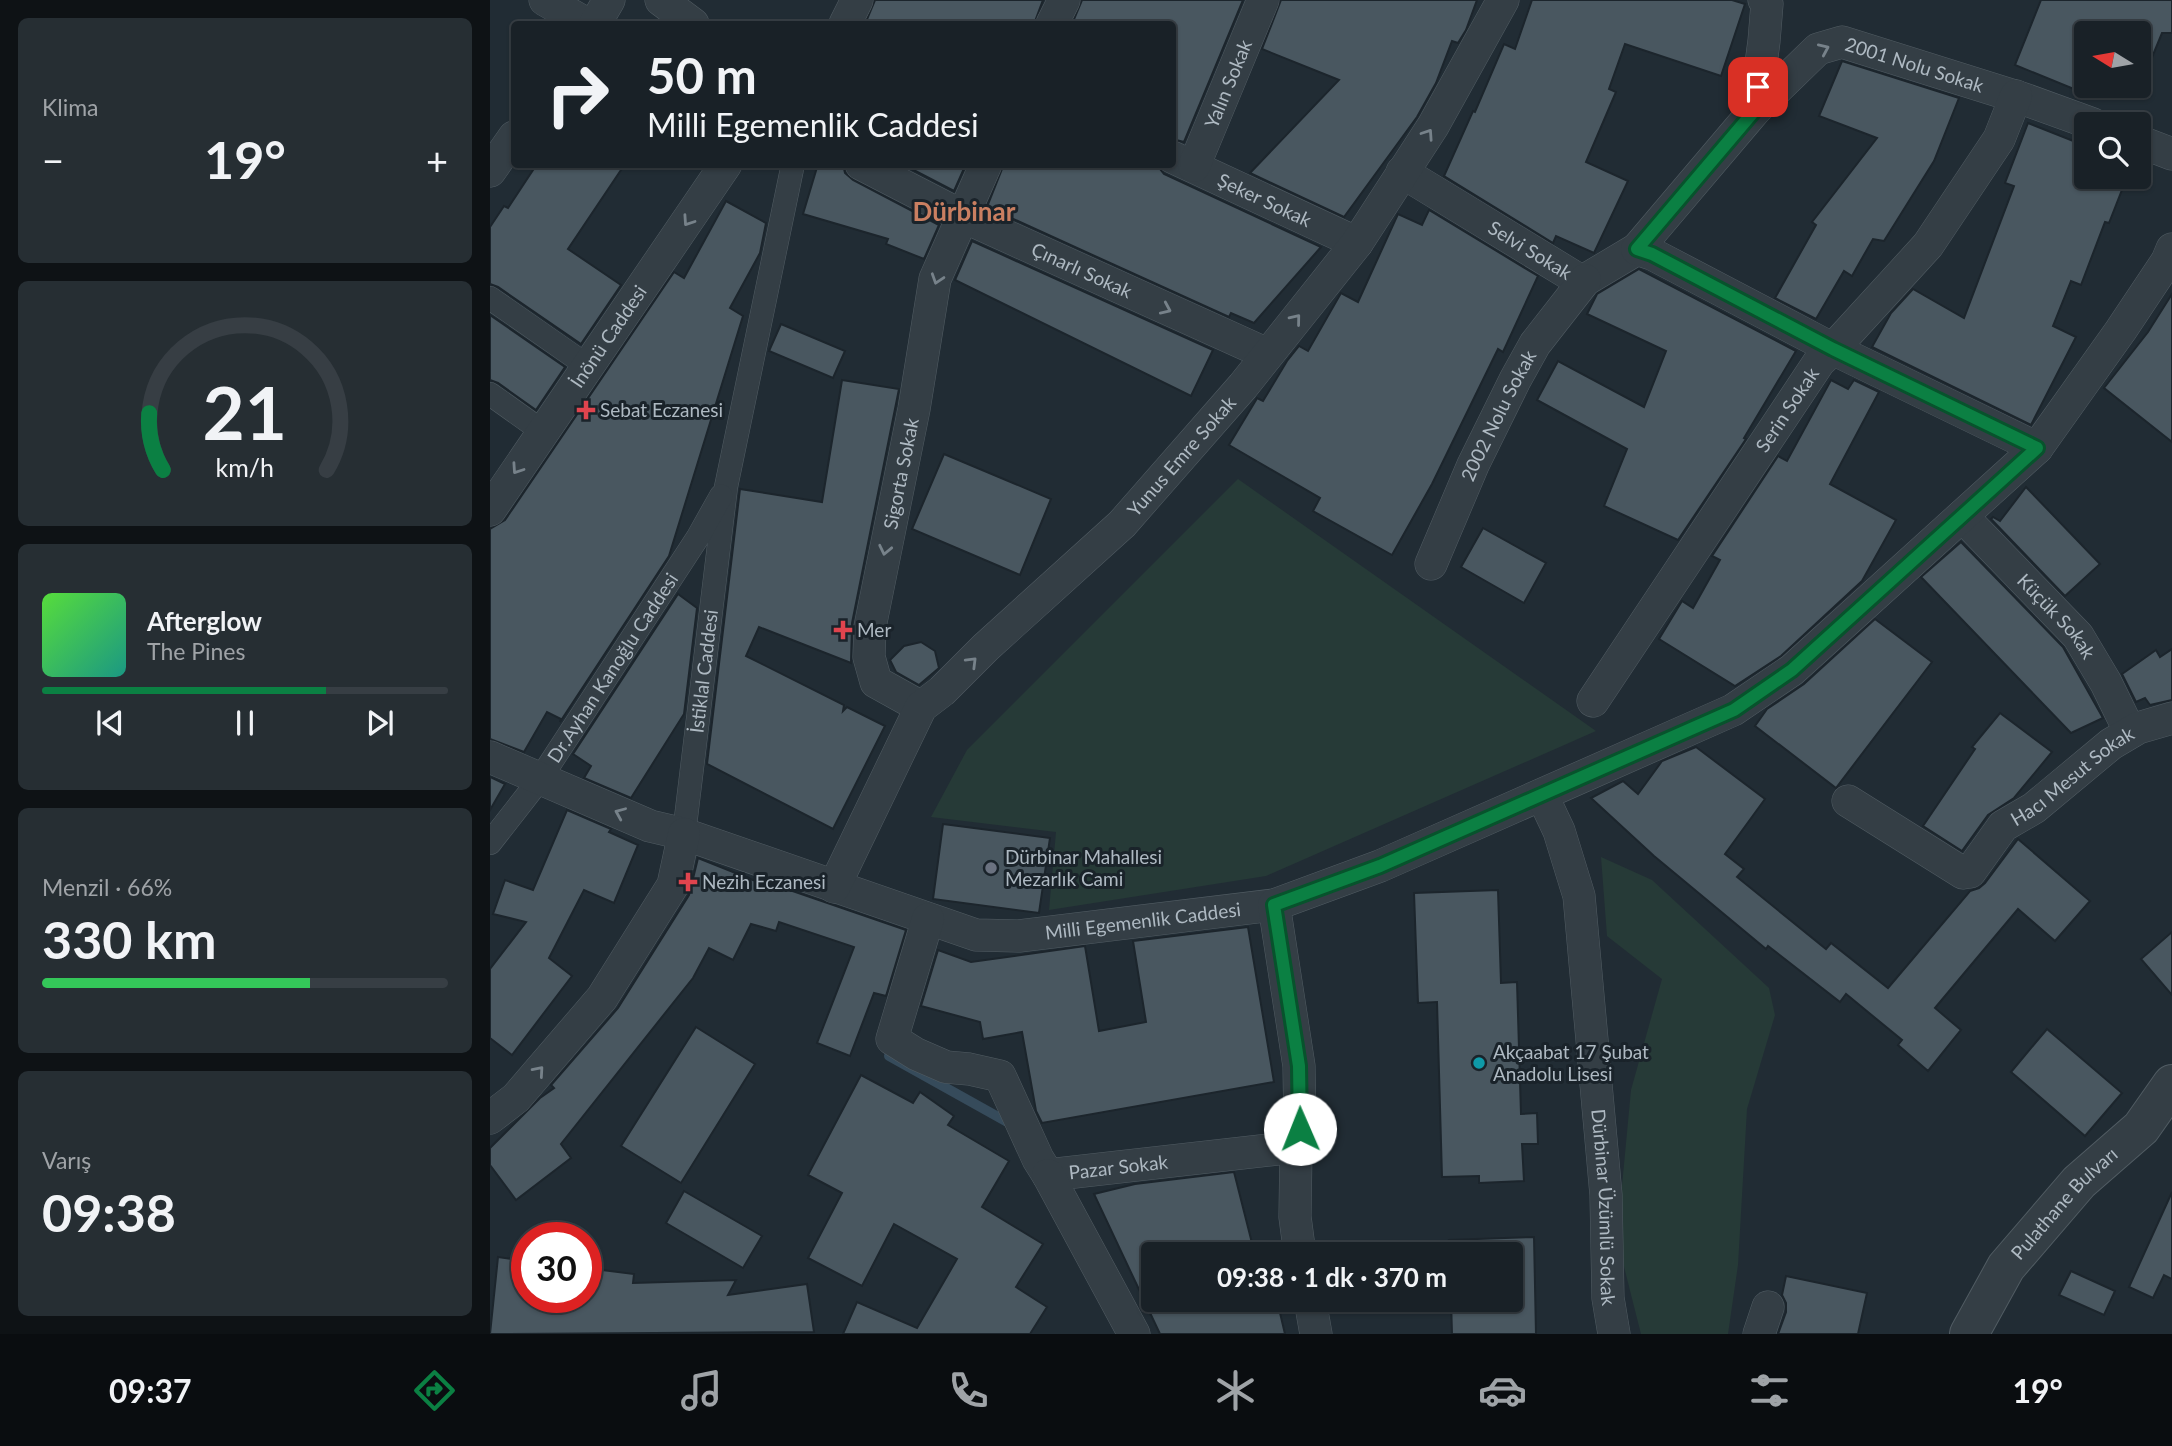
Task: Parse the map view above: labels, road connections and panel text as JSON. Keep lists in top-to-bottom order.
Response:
{
  "streets": {
    "street": [
      "2001 Nolu Sokak",
      "Yalın Sokak",
      "Şeker Sokak",
      "Selvi Sokak",
      "Çınarlı Sokak",
      "İnönü Caddesi",
      "Serin Sokak",
      "2002 Nolu Sokak",
      "Yunus Emre Sokak",
      "Sigorta Sokak",
      "Küçük Sokak",
      "Dr.Ayhan Kanoğlu Caddesi",
      "İstiklal Caddesi",
      "Hacı Mesut Sokak",
      "Milli Egemenlik Caddesi",
      "Pazar Sokak",
      "Pulathane Bulvarı",
      "Dürbinar Üzümlü Sokak"
    ]
  },
  "crossings": [
    ["2001 Nolu Sokak", "Selvi Sokak"],
    ["2001 Nolu Sokak", "Serin Sokak"],
    ["Yalın Sokak", "Şeker Sokak"],
    ["Şeker Sokak", "Yunus Emre Sokak"],
    ["Selvi Sokak", "2002 Nolu Sokak"],
    ["Selvi Sokak", "Yunus Emre Sokak"],
    ["Çınarlı Sokak", "Yunus Emre Sokak"],
    ["Çınarlı Sokak", "Sigorta Sokak"],
    ["Yunus Emre Sokak", "Sigorta Sokak"],
    ["Yunus Emre Sokak", "Milli Egemenlik Caddesi"],
    ["Küçük Sokak", "Hacı Mesut Sokak"],
    ["Küçük Sokak", "Milli Egemenlik Caddesi"],
    ["Dr.Ayhan Kanoğlu Caddesi", "İstiklal Caddesi"],
    ["Dr.Ayhan Kanoğlu Caddesi", "Milli Egemenlik Caddesi"],
    ["İstiklal Caddesi", "Milli Egemenlik Caddesi"],
    ["Milli Egemenlik Caddesi", "Pazar Sokak"],
    ["Milli Egemenlik Caddesi", "Dürbinar Üzümlü Sokak"]
  ],
  "one_way": [
    "2001 Nolu Sokak",
    "Çınarlı Sokak",
    "İnönü Caddesi",
    "Yunus Emre Sokak",
    "Sigorta Sokak"
  ],
  "districts": ["Dürbinar"],
  "places": {
    "health": ["Sebat Eczanesi", "Mer", "Nezih Eczanesi"],
    "other": ["Dürbinar Mahallesi Mezarlık Cami", "Akçaabat 17 Şubat Anadolu Lisesi"]
  },
  "north": "left",
  "page": {
    "tile": [
      "Klima",
      ["Menzil · 66%", "330 km"],
      ["Varış", "09:38"]
    ],
    "turn": ["50 m", "Milli Egemenlik Caddesi"],
    "heat": ["−", "19°", "+"],
    "song": ["Afterglow", "The Pines"],
    "limit": "30",
    "trip": "09:38 · 1 dk · 370 m",
    "tabs": ["09:37", "19°"],
    "gauge": ["21", "km/h"]
  }
}
